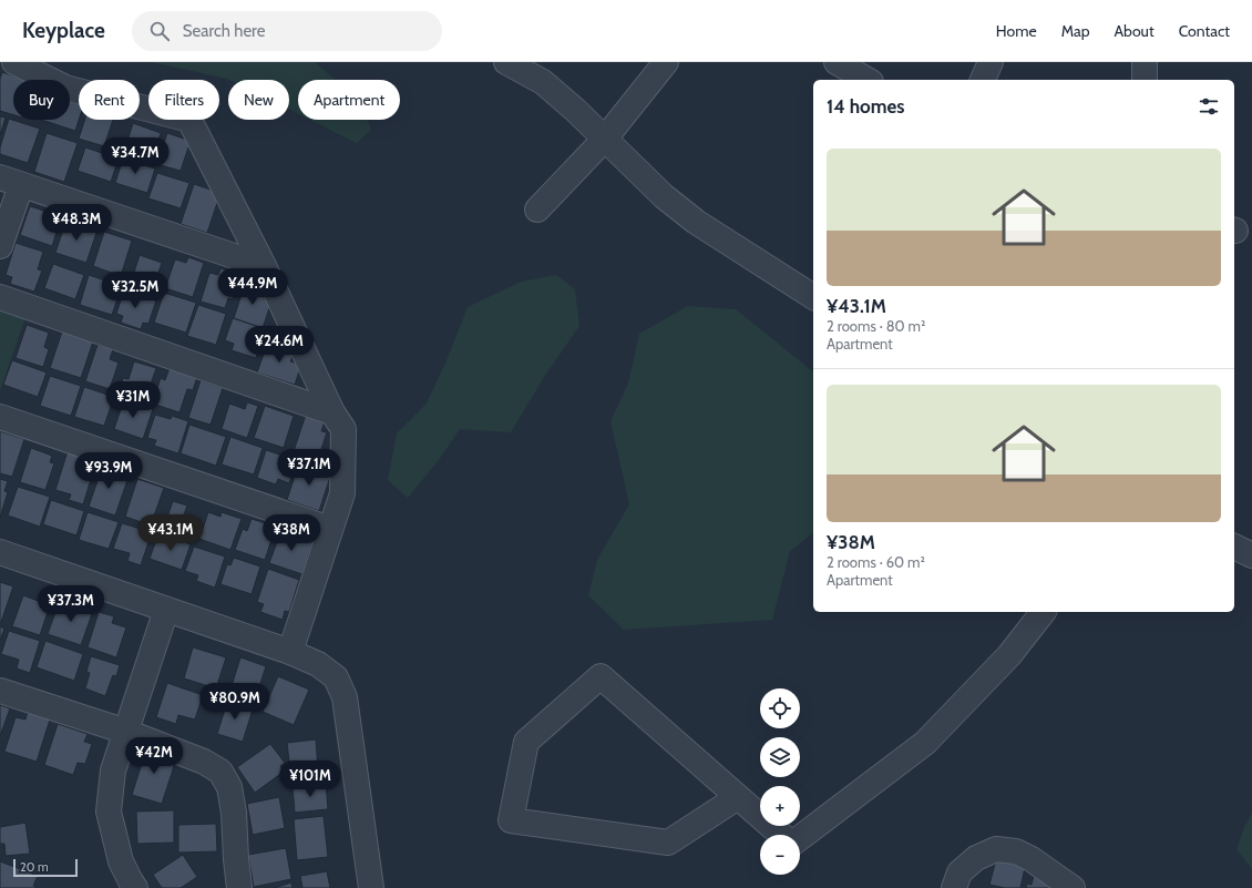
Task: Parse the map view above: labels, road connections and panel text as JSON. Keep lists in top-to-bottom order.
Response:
{
  "scale_bar": "20 m",
  "page": {
    "header": "Keyplace",
    "search": "Search here",
    "nav": [
      "Home",
      "Map",
      "About",
      "Contact"
    ],
    "chip": [
      "Buy",
      "Rent",
      "Filters",
      "New",
      "Apartment"
    ],
    "heading": "14 homes",
    "list": [
      {
        "name": "¥43.1M",
        "note": "2 rooms · 80 m² · Apartment"
      },
      {
        "name": "¥38M",
        "note": "2 rooms · 60 m² · Apartment"
      }
    ],
    "price": [
      "¥34.7M",
      "¥48.3M",
      "¥44.9M",
      "¥32.5M",
      "¥24.6M",
      "¥31M",
      "¥37.1M",
      "¥93.9M",
      "¥43.1M",
      "¥38M",
      "¥37.3M",
      "¥80.9M",
      "¥42M",
      "¥101M"
    ],
    "map_buttons": ["+", "−"],
    "scale": "20 m"
  }
}
